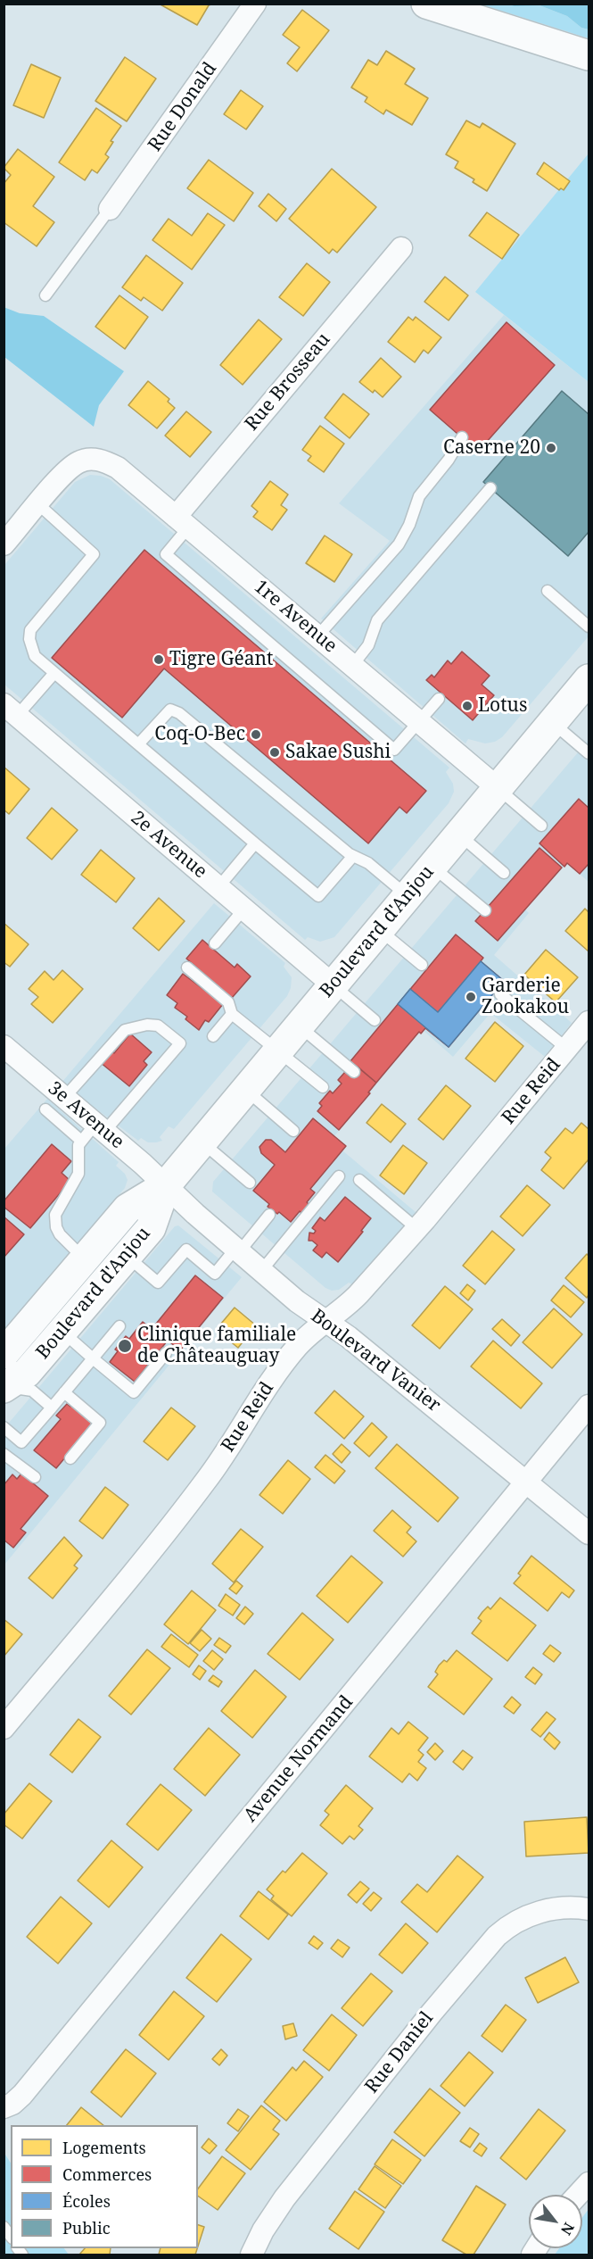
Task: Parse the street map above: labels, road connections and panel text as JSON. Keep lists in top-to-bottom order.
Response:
{
  "streets": {
    "street": [
      "Rue Donald",
      "Rue Brosseau",
      "1re Avenue",
      "2e Avenue",
      "Boulevard d'Anjou",
      "Rue Reid",
      "3e Avenue",
      "Boulevard Vanier",
      "Avenue Normand",
      "Rue Daniel"
    ]
  },
  "crossings": [
    ["Rue Brosseau", "1re Avenue"],
    ["1re Avenue", "Boulevard d'Anjou"],
    ["2e Avenue", "Boulevard d'Anjou"],
    ["Boulevard d'Anjou", "3e Avenue"],
    ["Boulevard d'Anjou", "Boulevard Vanier"],
    ["Rue Reid", "Boulevard Vanier"],
    ["3e Avenue", "Boulevard Vanier"],
    ["Boulevard Vanier", "Avenue Normand"]
  ],
  "places": [
    "Caserne 20",
    "Tigre Géant",
    "Lotus",
    "Coq-O-Bec",
    "Sakae Sushi",
    "Garderie Zookakou",
    "Clinique familiale de Châteauguay"
  ],
  "legend": [
    "Logements",
    "Commerces",
    "Écoles",
    "Public"
  ],
  "north": "bottom right"
}
